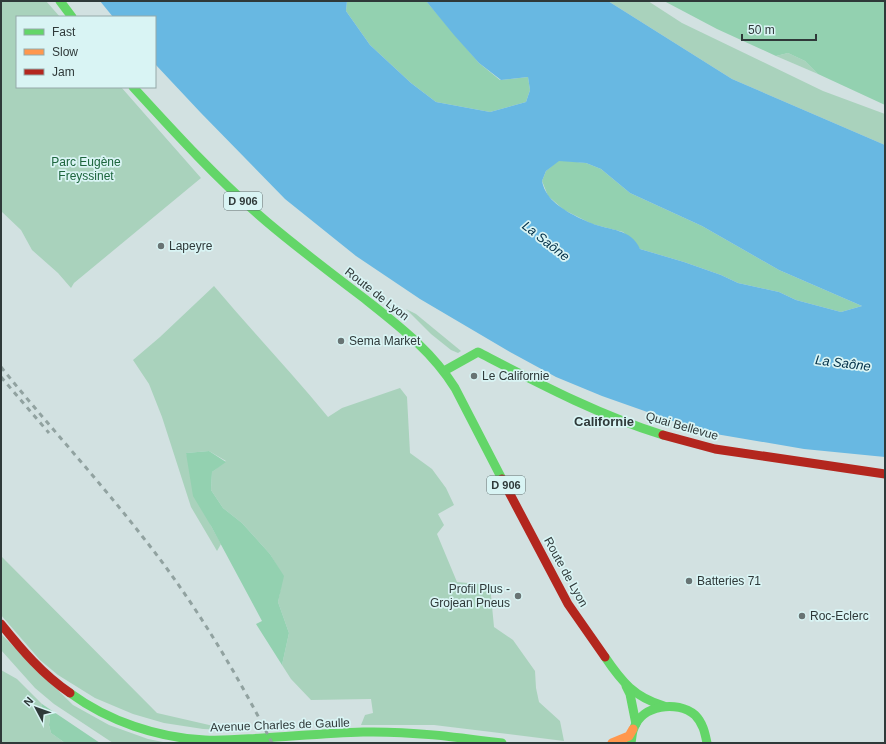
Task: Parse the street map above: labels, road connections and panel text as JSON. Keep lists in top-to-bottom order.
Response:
{
  "streets": {
    "main road": [
      "D 906",
      "Route de Lyon",
      "Quai Bellevue",
      "Avenue Charles de Gaulle"
    ]
  },
  "crossings": [
    ["Route de Lyon", "Quai Bellevue"]
  ],
  "districts": ["Californie"],
  "water": ["La Saône"],
  "parks": ["Parc Eugène Freyssinet"],
  "places": [
    "Lapeyre",
    "Sema Market",
    "Le Californie",
    "Batteries 71",
    "Profil Plus - Grojean Pneus",
    "Roc-Eclerc"
  ],
  "legend": ["Fast", "Slow", "Jam"],
  "scale_bar": "50 m",
  "north": "top left"
}
